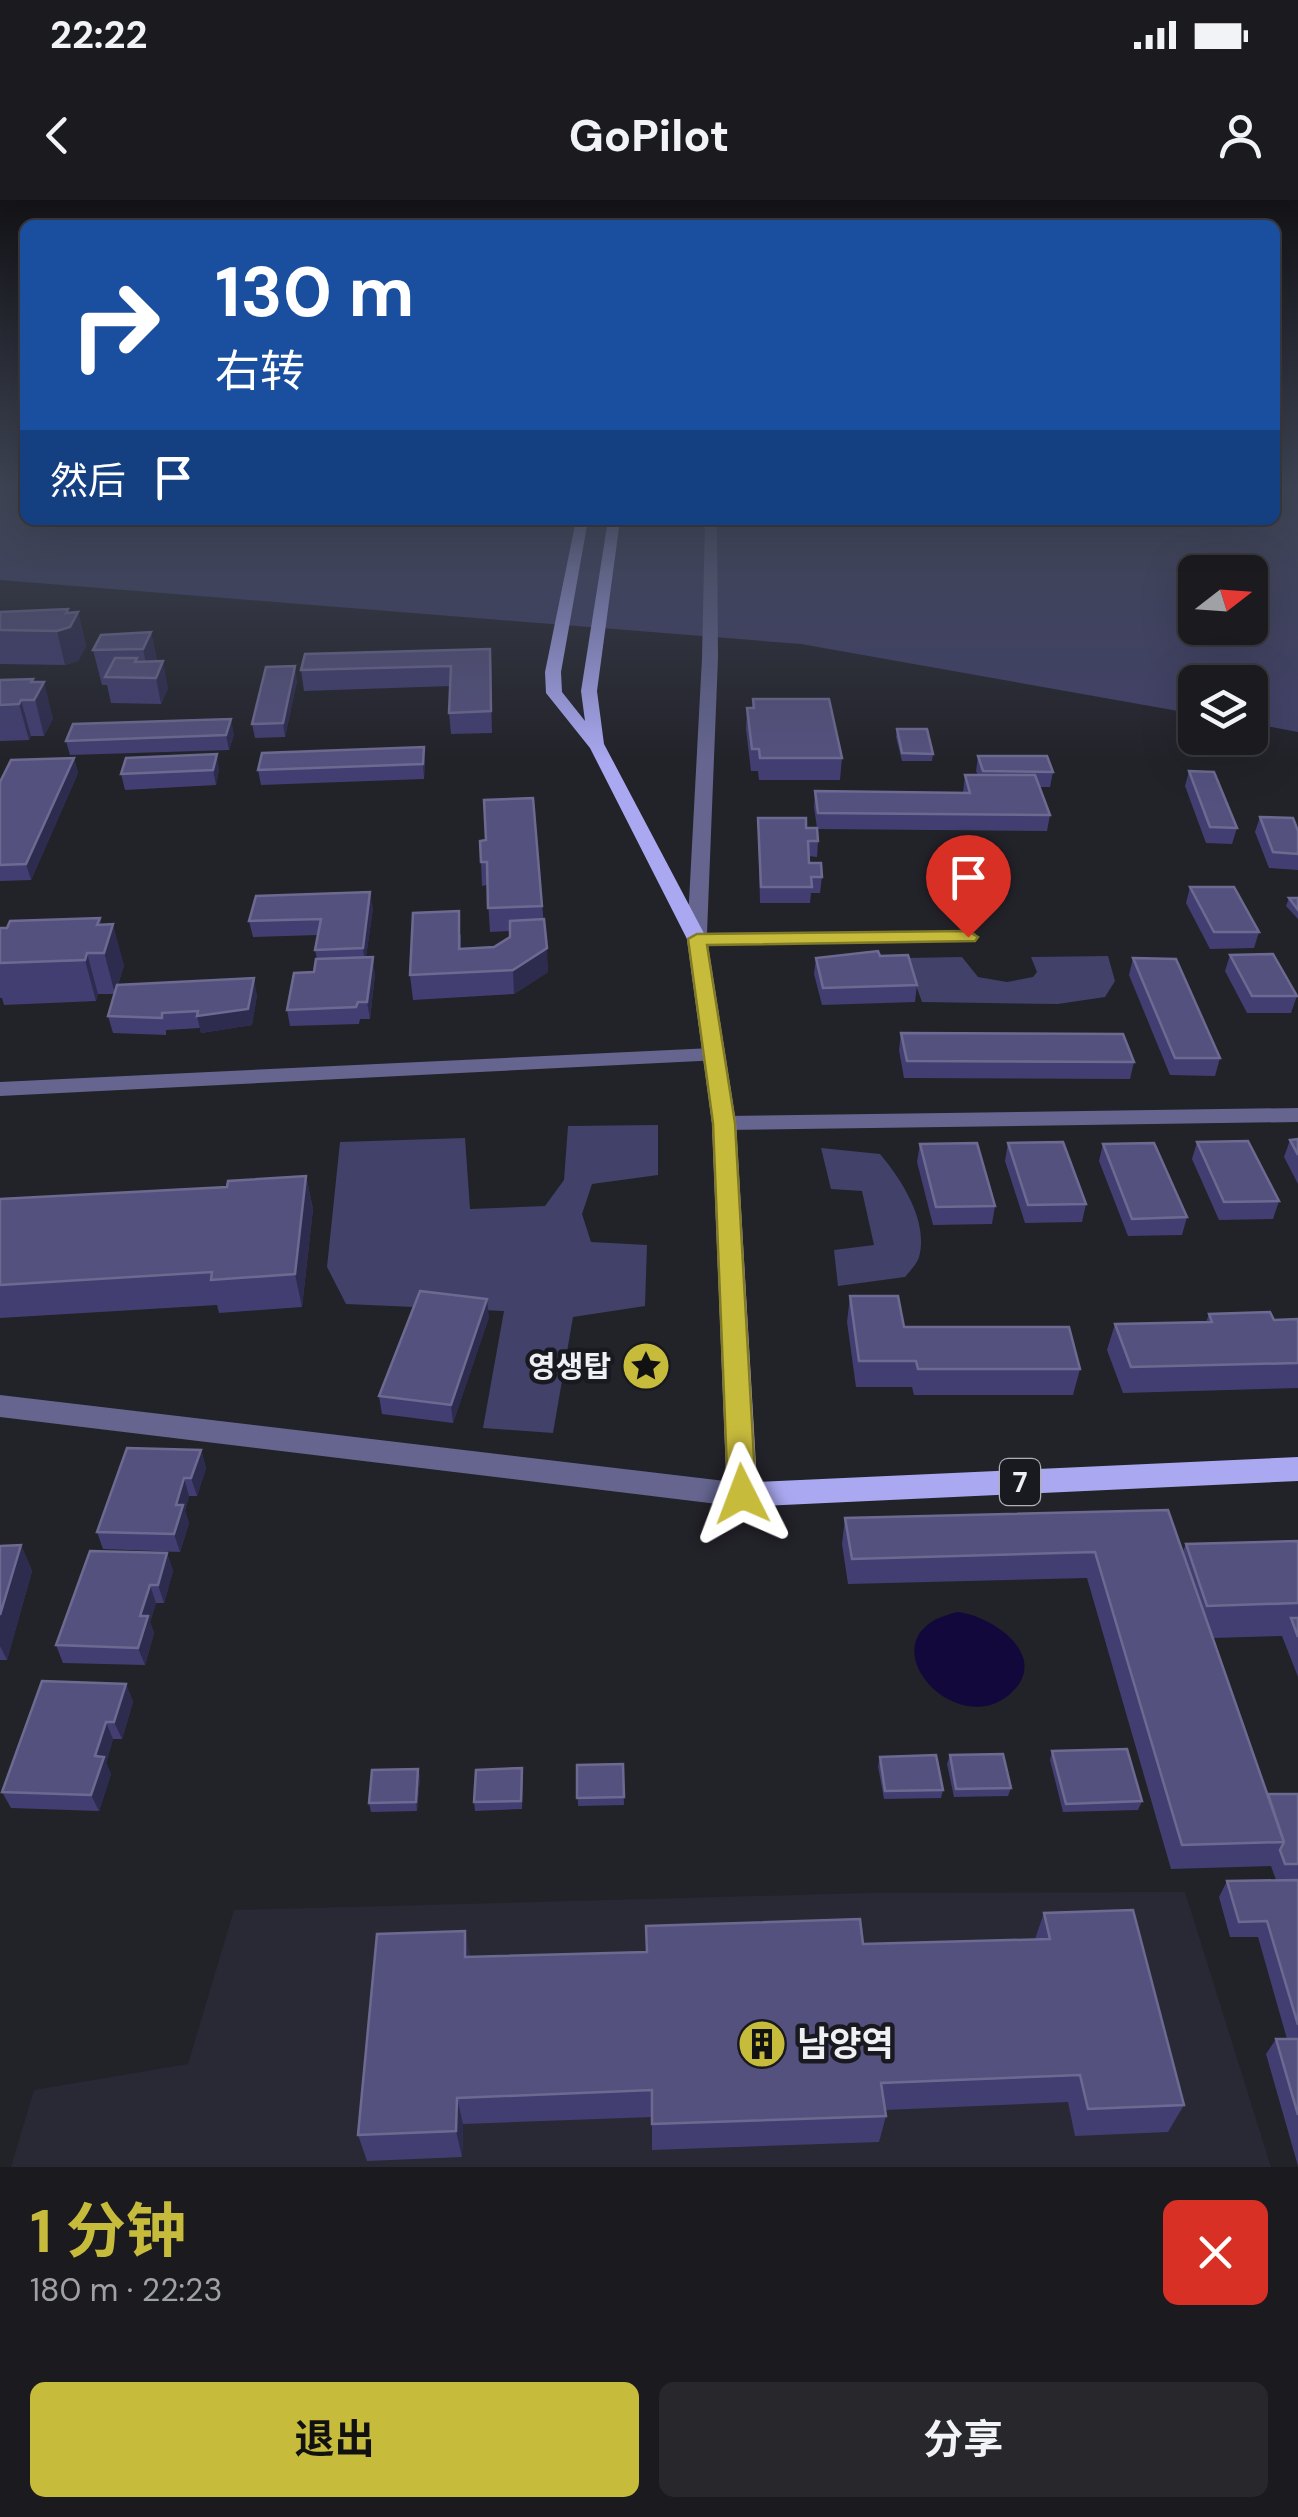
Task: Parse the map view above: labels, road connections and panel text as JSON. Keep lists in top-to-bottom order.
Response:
{
  "streets": {
    "main road": ["7"]
  },
  "places": {
    "place": ["영생탑"],
    "building": ["남양역"]
  },
  "north": "right",
  "page": {
    "status": "22:22",
    "header": "GoPilot",
    "turn": ["130 m", "右转"],
    "then": "然后",
    "heading": ["1 分钟", "180 m · 22:23"],
    "buttons": ["退出", "分享"]
  }
}
